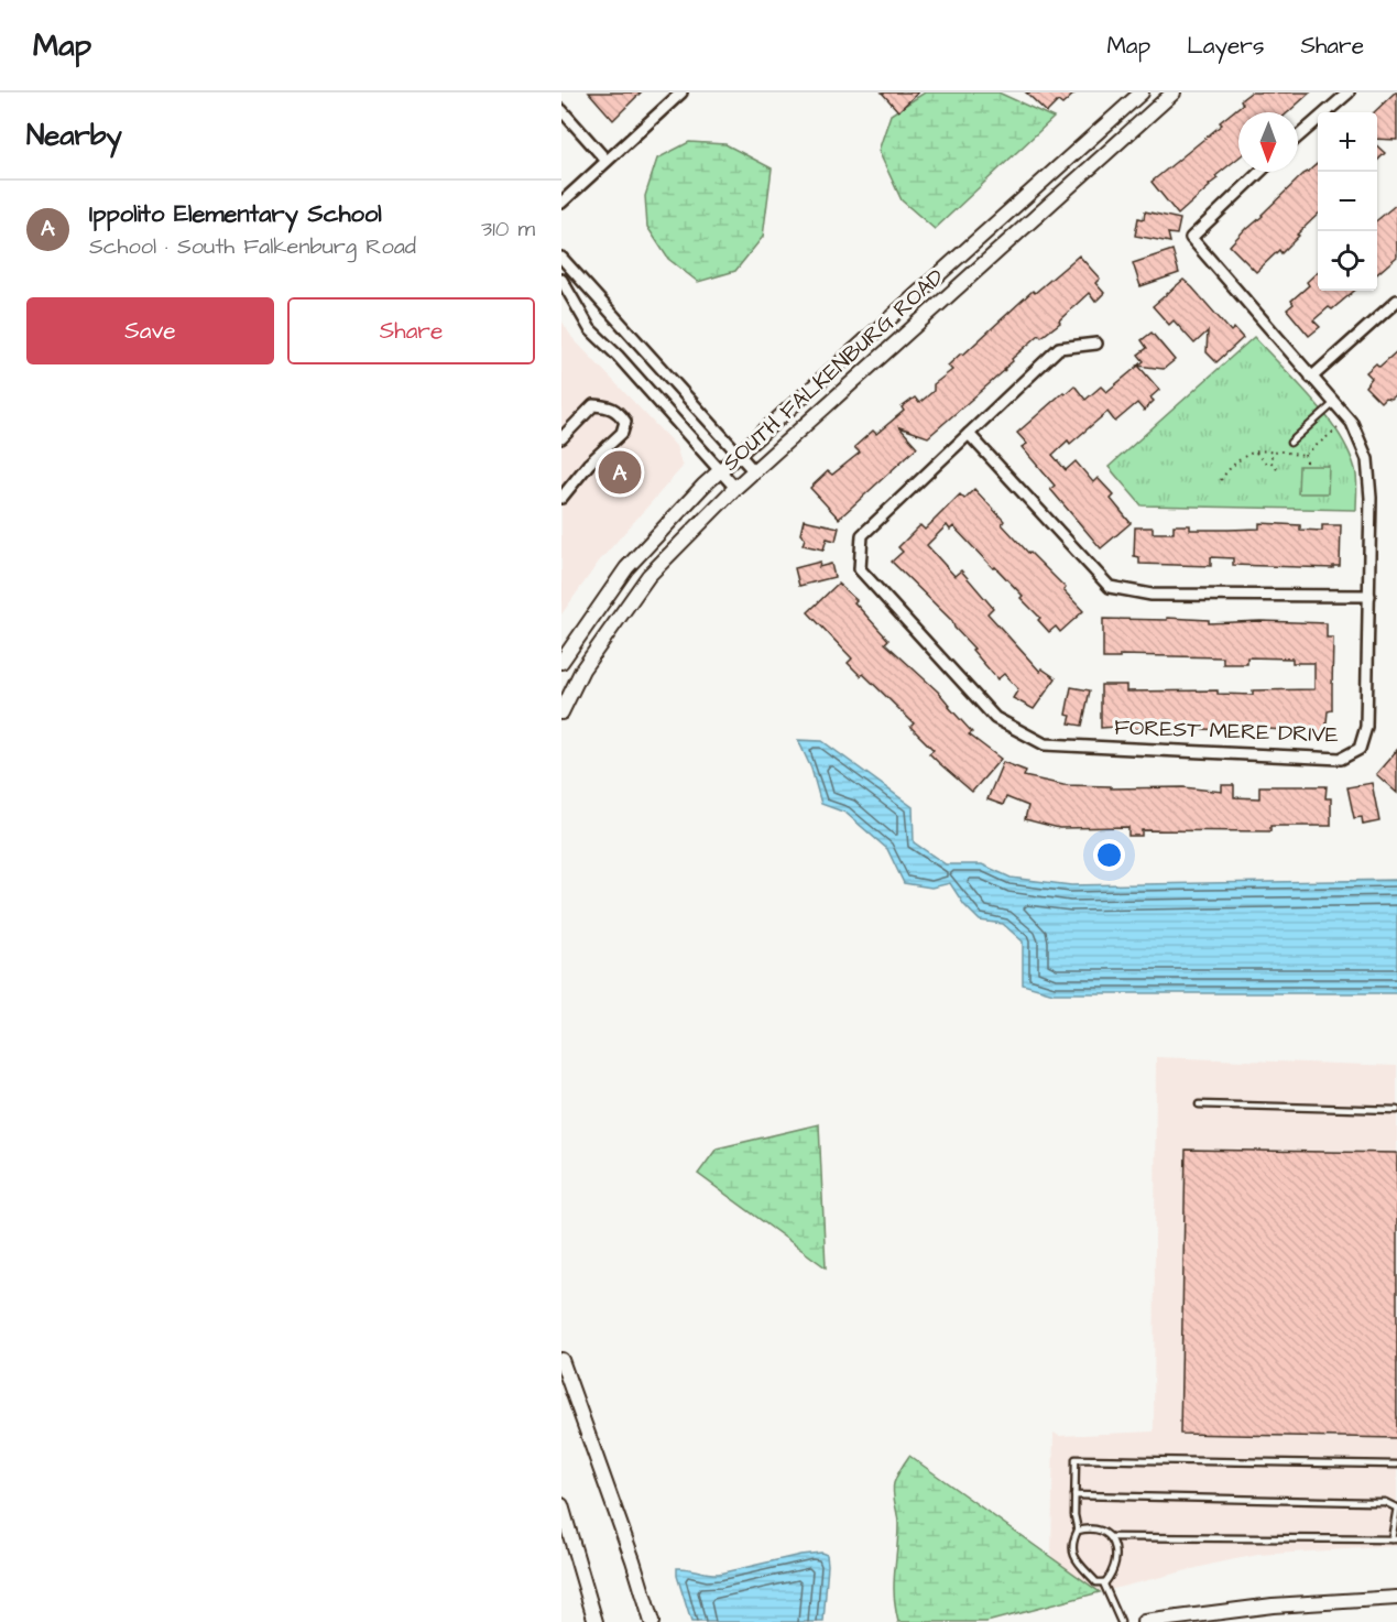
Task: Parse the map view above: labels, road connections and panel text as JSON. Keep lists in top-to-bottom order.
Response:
{
  "streets": {
    "street": ["SOUTH FALKENBURG ROAD", "FOREST MERE DRIVE"]
  },
  "north": "bottom",
  "page": {
    "header": "Map",
    "nav": ["Map", "Layers", "Share"],
    "heading": "Nearby",
    "map_buttons": ["+", "−"],
    "list": [
      {
        "mark": "A",
        "name": "Ippolito Elementary School",
        "note": "School · South Falkenburg Road",
        "value": "310 m"
      }
    ],
    "buttons": ["Save", "Share"],
    "pins": "A"
  }
}
